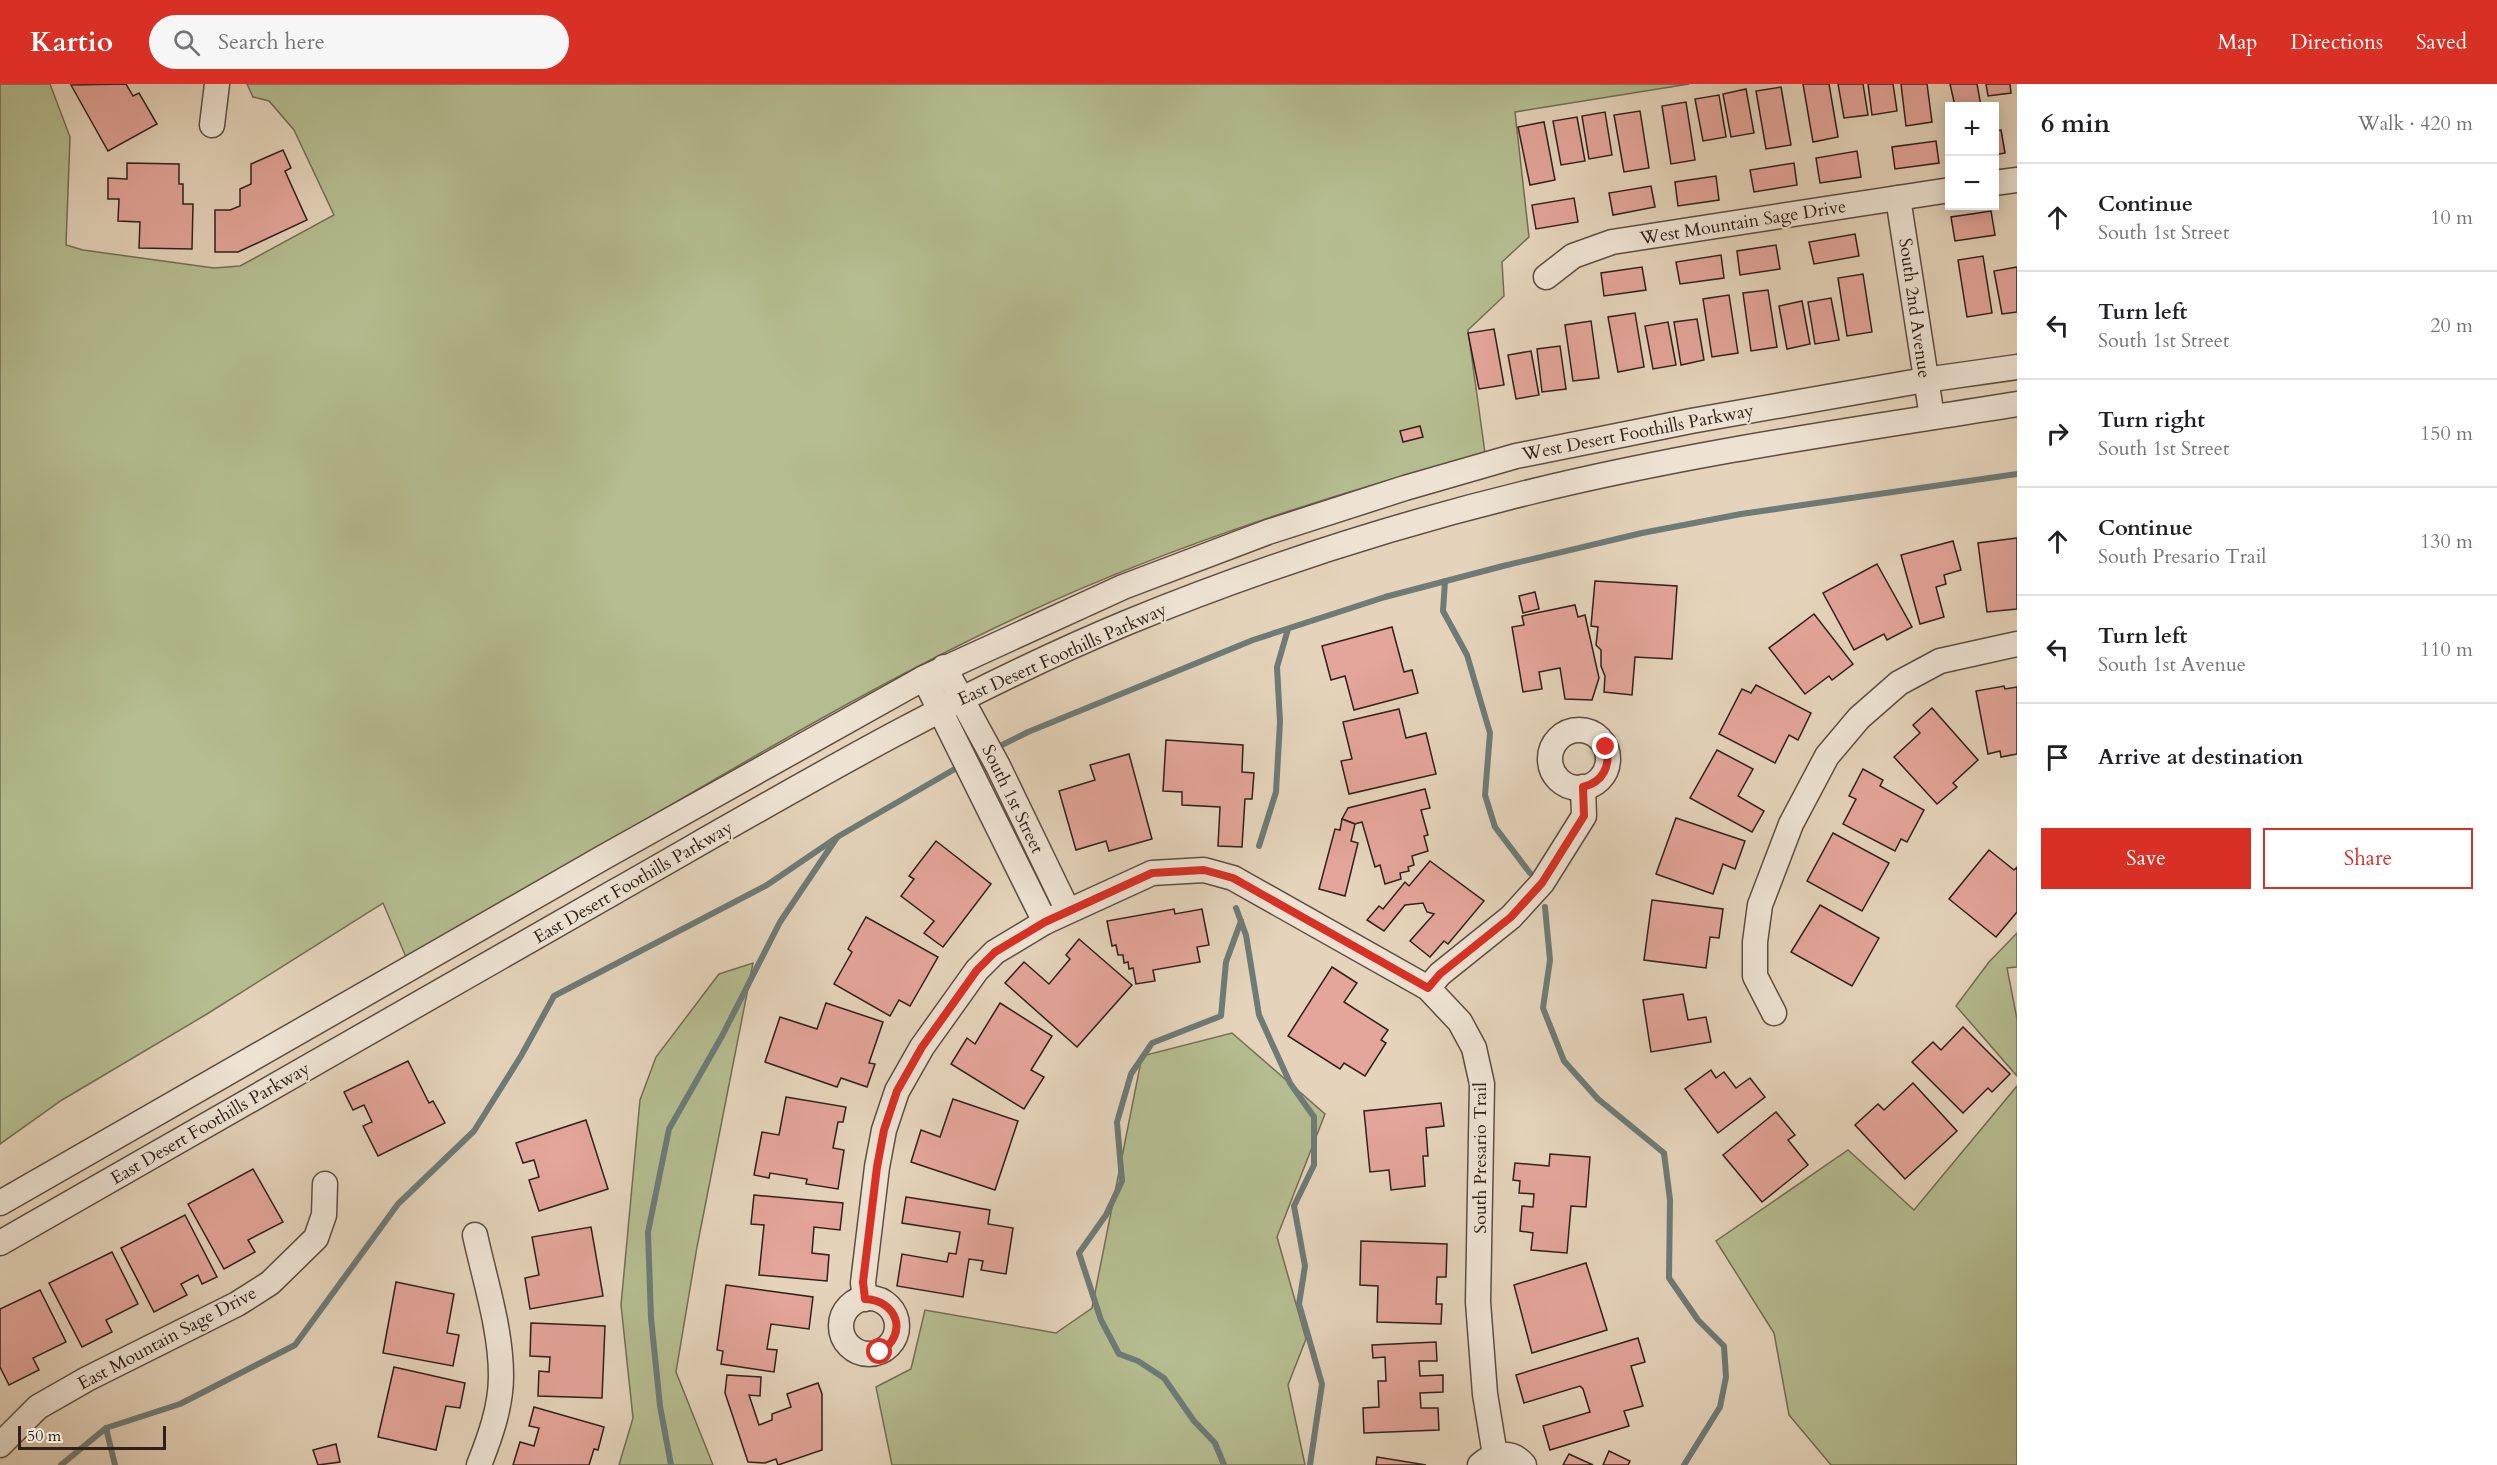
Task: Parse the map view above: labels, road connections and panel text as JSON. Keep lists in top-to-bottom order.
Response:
{
  "streets": {
    "street": [
      "West Mountain Sage Drive",
      "South 2nd Avenue",
      "West Desert Foothills Parkway",
      "East Desert Foothills Parkway",
      "South 1st Street",
      "South Presario Trail",
      "East Mountain Sage Drive"
    ]
  },
  "crossings": [
    ["West Mountain Sage Drive", "South 2nd Avenue"],
    ["South 2nd Avenue", "West Desert Foothills Parkway"],
    ["West Desert Foothills Parkway", "East Desert Foothills Parkway"],
    ["East Desert Foothills Parkway", "South 1st Street"],
    ["South 1st Street", "South Presario Trail"]
  ],
  "scale_bar": "50 m",
  "page": {
    "header": "Kartio",
    "search": "Search here",
    "nav": ["Map", "Directions", "Saved"],
    "heading": ["6 min", "Walk · 420 m"],
    "map_buttons": ["+", "−"],
    "list": [
      ["Continue", "South 1st Street", "10 m"],
      ["Turn left", "South 1st Street", "20 m"],
      ["Turn right", "South 1st Street", "150 m"],
      ["Continue", "South Presario Trail", "130 m"],
      ["Turn left", "South 1st Avenue", "110 m"],
      "Arrive at destination"
    ],
    "buttons": ["Save", "Share"],
    "scale": "50 m"
  }
}
